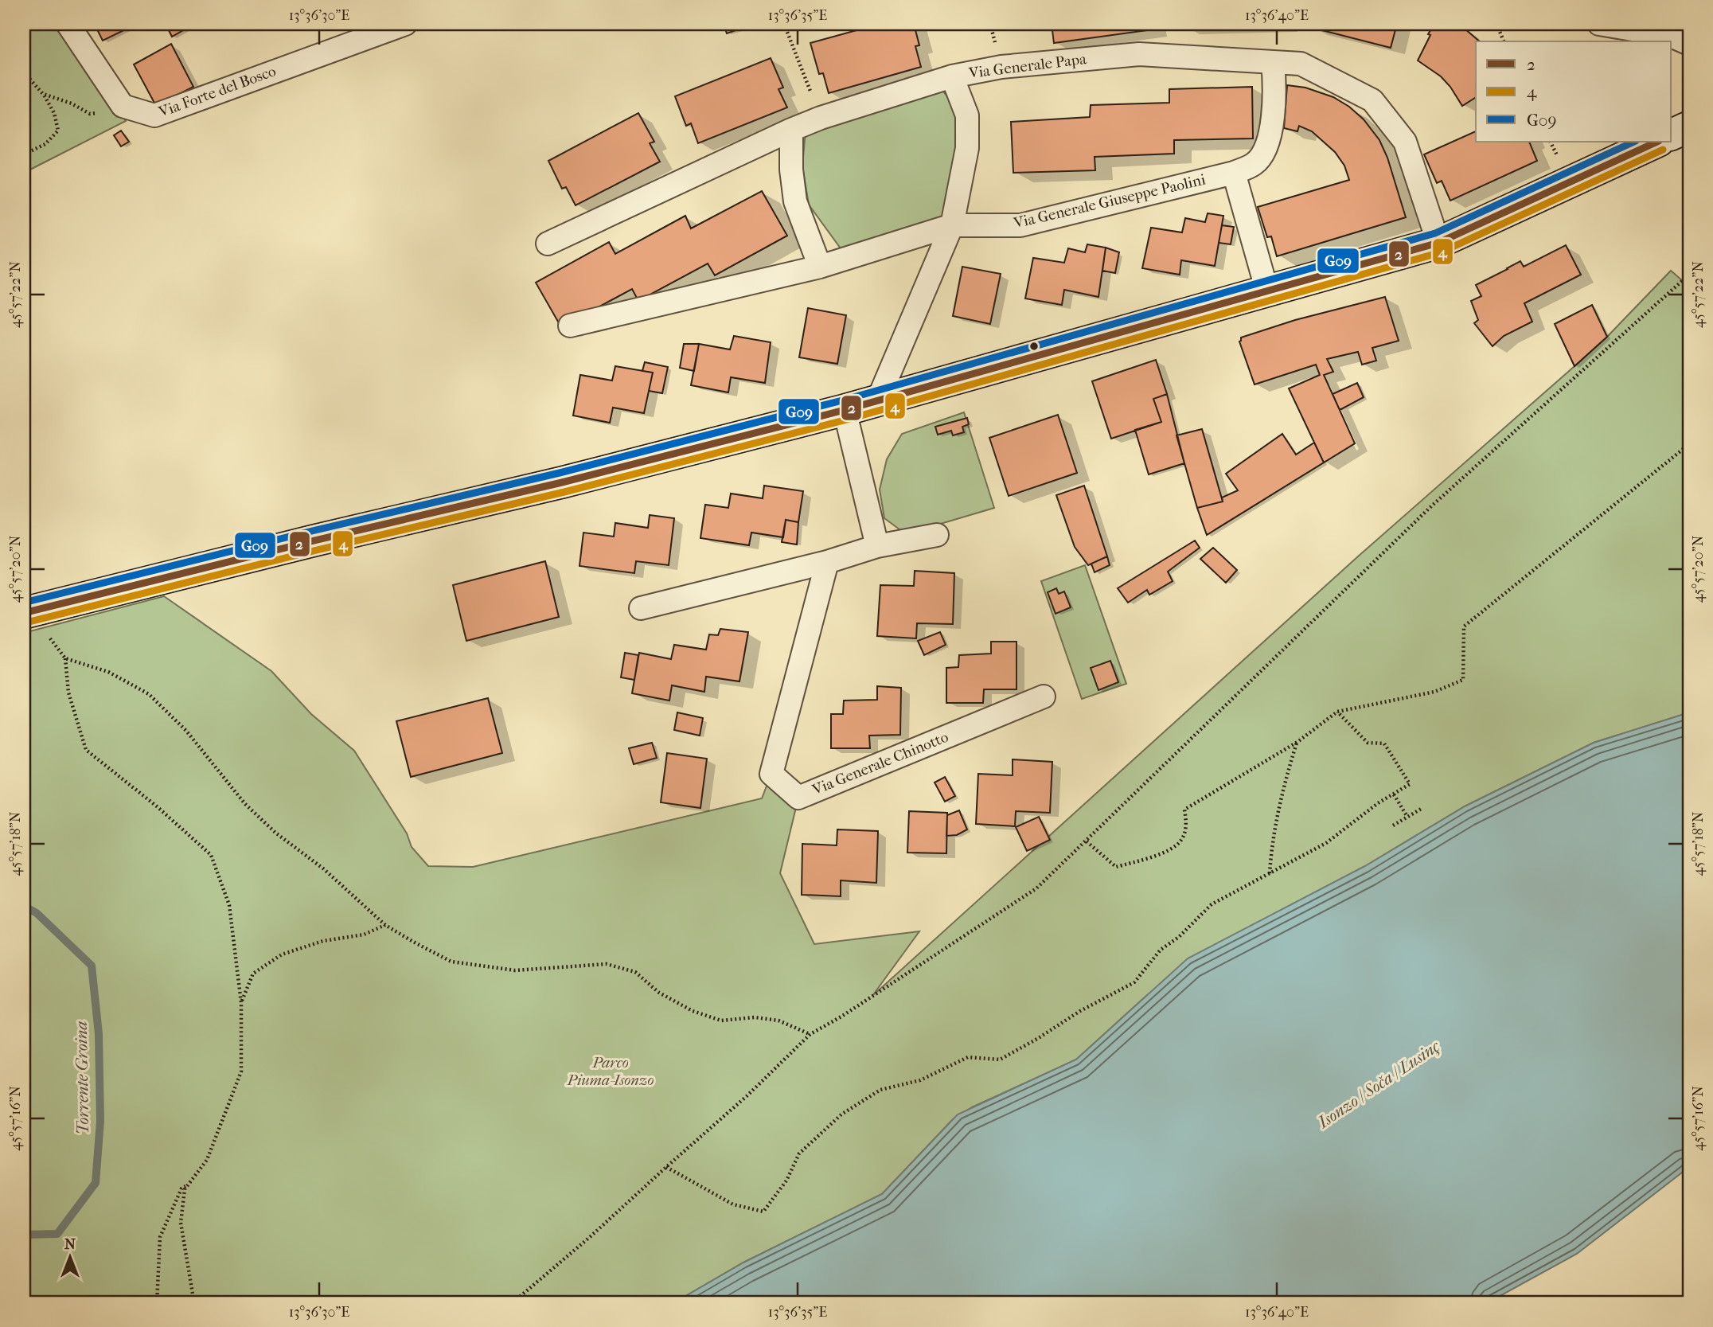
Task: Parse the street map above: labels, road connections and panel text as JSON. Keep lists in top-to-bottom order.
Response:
{
  "streets": {
    "street": [
      "Via Generale Papa",
      "Via Forte del Bosco",
      "Via Generale Giuseppe Paolini",
      "Via Generale Chinotto"
    ]
  },
  "crossings": [
    ["Via Generale Papa", "Via Generale Giuseppe Paolini"]
  ],
  "water": ["Torrente Groina", "Isonzo / Soča / Lusinç"],
  "parks": ["Parco Piuma-Isonzo"],
  "lines": ["transit line 2", "transit line G09", "transit line 4"],
  "legend": ["2", "4", "G09"],
  "north": "top",
  "coordinates": [
    "13°36'30\"E",
    "13°36'35\"E",
    "13°36'40\"E",
    "45°57'22\"N",
    "45°57'20\"N",
    "45°57'18\"N",
    "45°57'16\"N"
  ]
}
